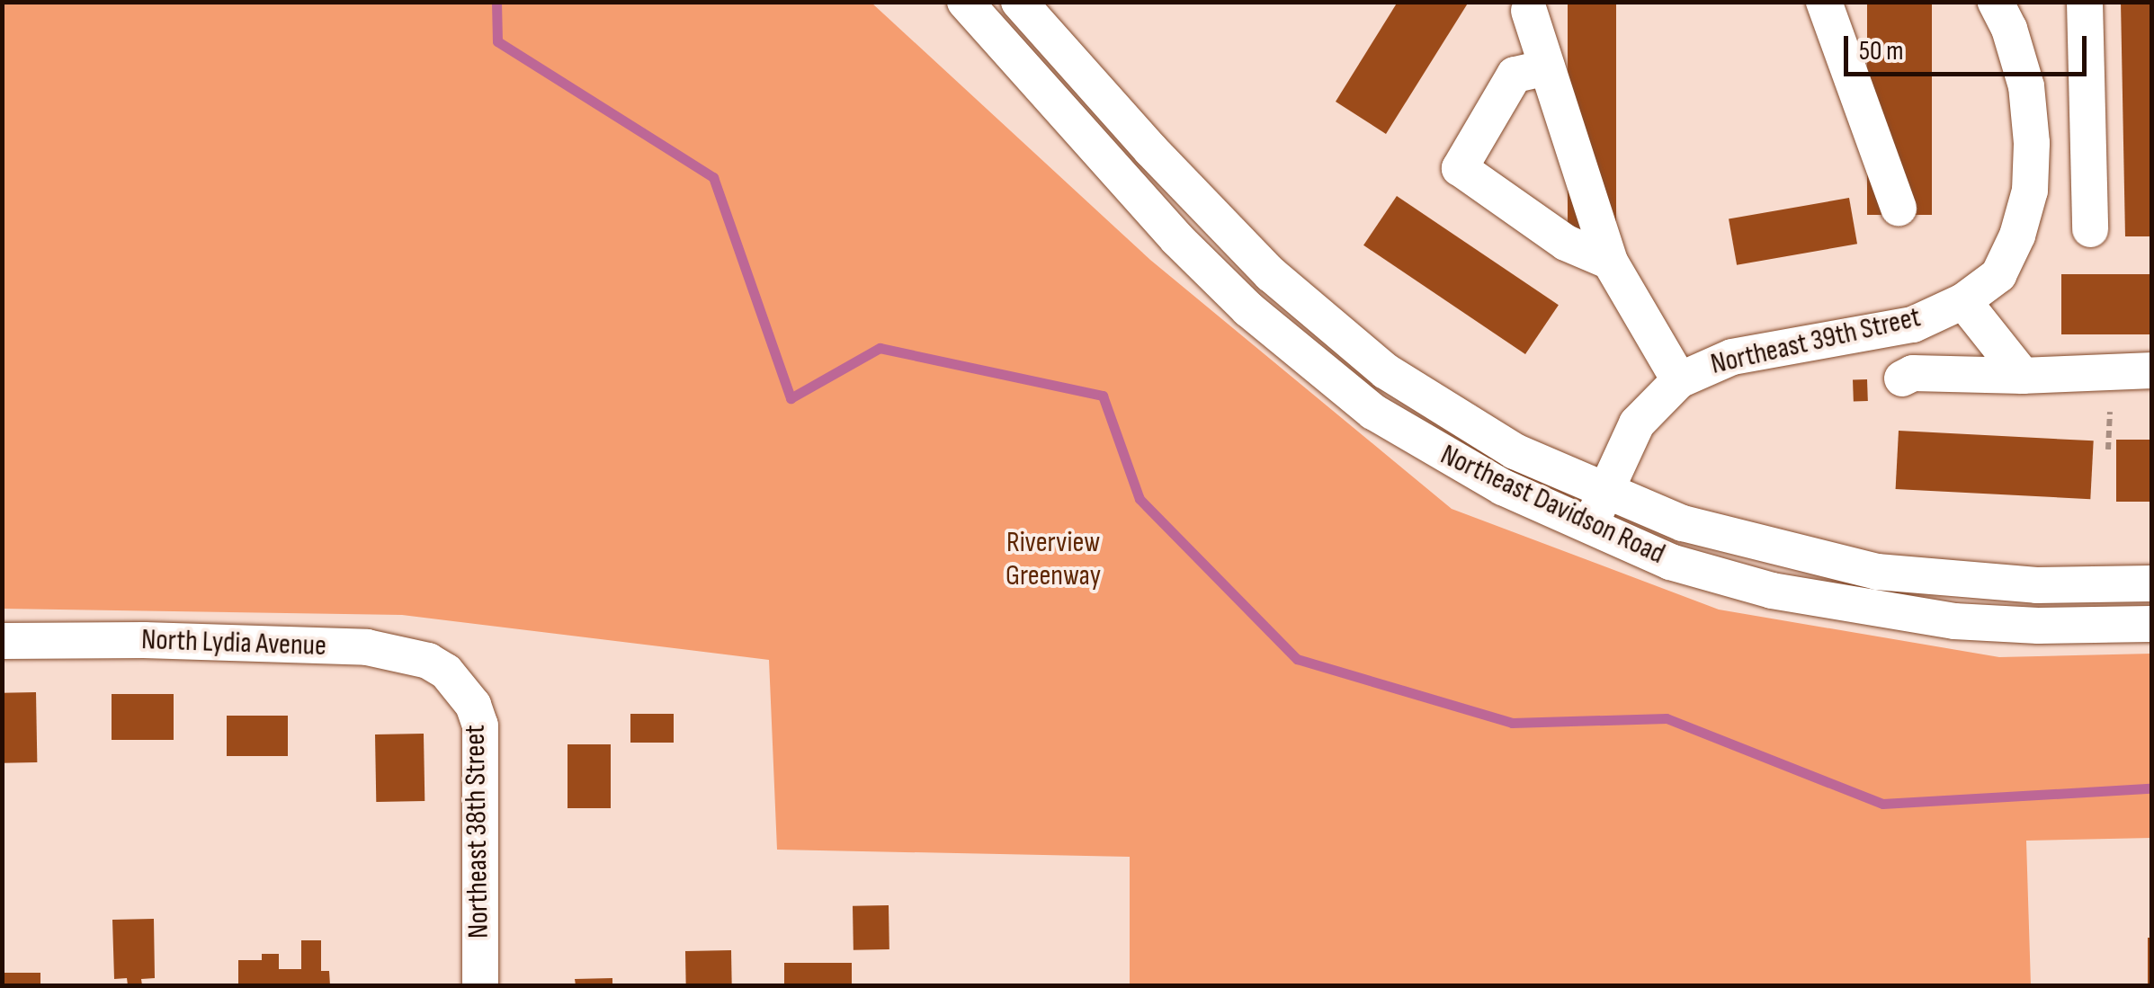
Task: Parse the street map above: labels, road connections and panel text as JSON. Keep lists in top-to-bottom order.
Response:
{
  "streets": {
    "street": [
      "Northeast 39th Street",
      "Northeast Davidson Road",
      "North Lydia Avenue",
      "Northeast 38th Street"
    ]
  },
  "crossings": [
    ["Northeast 39th Street", "Northeast Davidson Road"],
    ["North Lydia Avenue", "Northeast 38th Street"]
  ],
  "parks": ["Riverview Greenway"],
  "scale_bar": "50 m"
}
